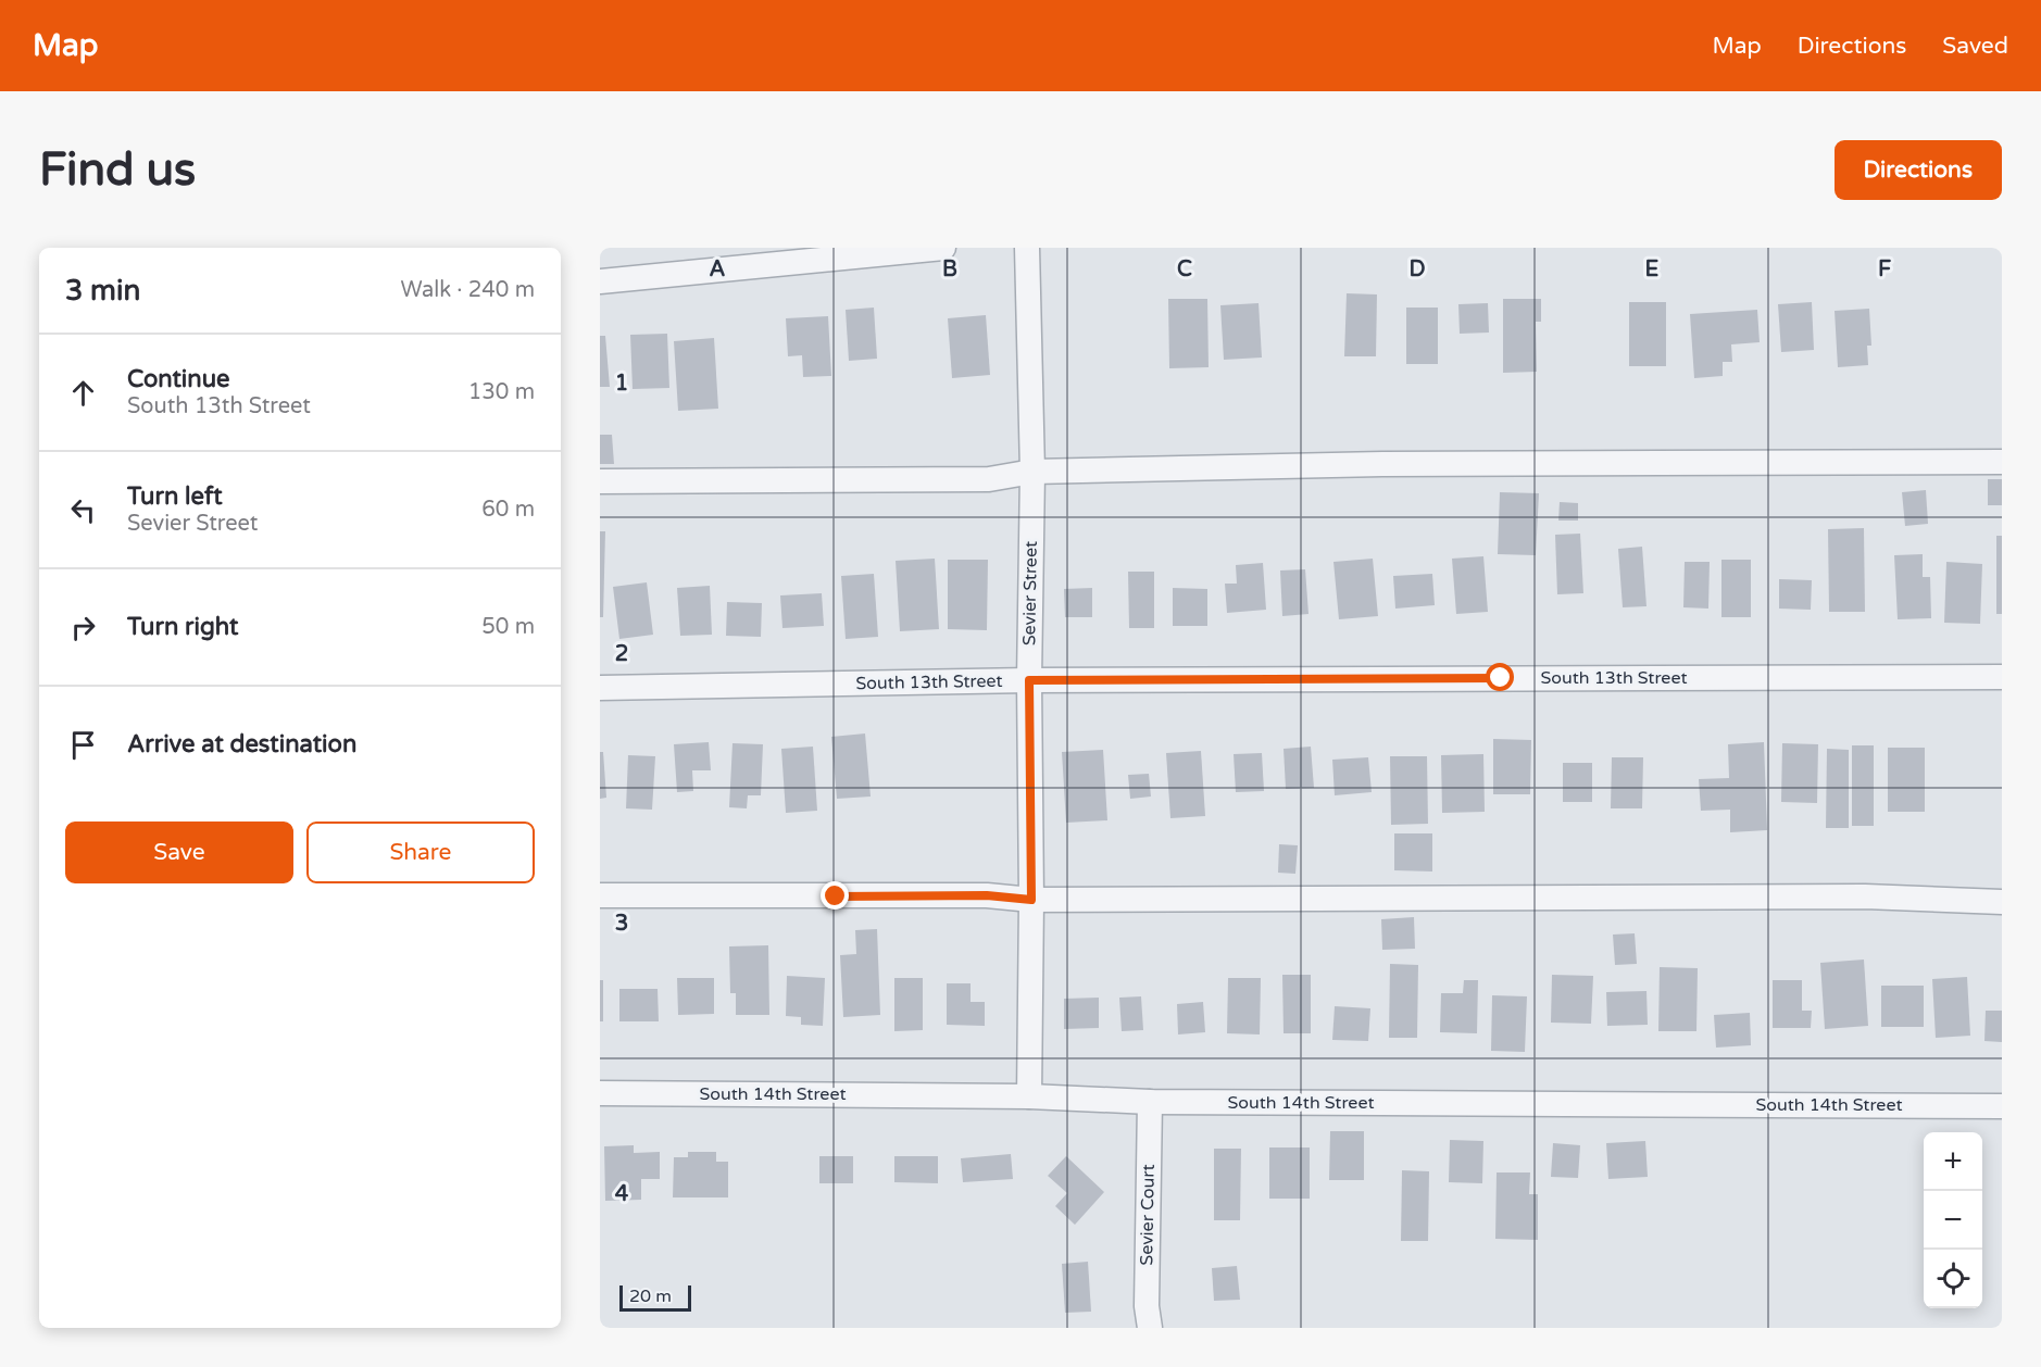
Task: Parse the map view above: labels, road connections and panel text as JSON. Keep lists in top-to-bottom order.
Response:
{
  "streets": {
    "street": [
      "Sevier Street",
      "South 13th Street",
      "South 14th Street",
      "Sevier Court"
    ]
  },
  "crossings": [
    ["Sevier Street", "South 13th Street"],
    ["Sevier Street", "South 14th Street"],
    ["South 14th Street", "Sevier Court"]
  ],
  "scale_bar": "20 m",
  "page": {
    "header": "Map",
    "nav": ["Map", "Directions", "Saved"],
    "buttons": [
      "Directions",
      ["Save", "Share"]
    ],
    "title": "Find us",
    "heading": ["3 min", "Walk · 240 m"],
    "list": [
      ["Continue", "South 13th Street", "130 m"],
      ["Turn left", "Sevier Street", "60 m"],
      ["Turn right", "50 m"],
      "Arrive at destination"
    ],
    "map_buttons": ["+", "−"],
    "scale": "20 m"
  },
  "grid": {
    "columns": [
      "A",
      "B",
      "C",
      "D",
      "E",
      "F"
    ],
    "rows": [
      "1",
      "2",
      "3",
      "4"
    ]
  }
}
